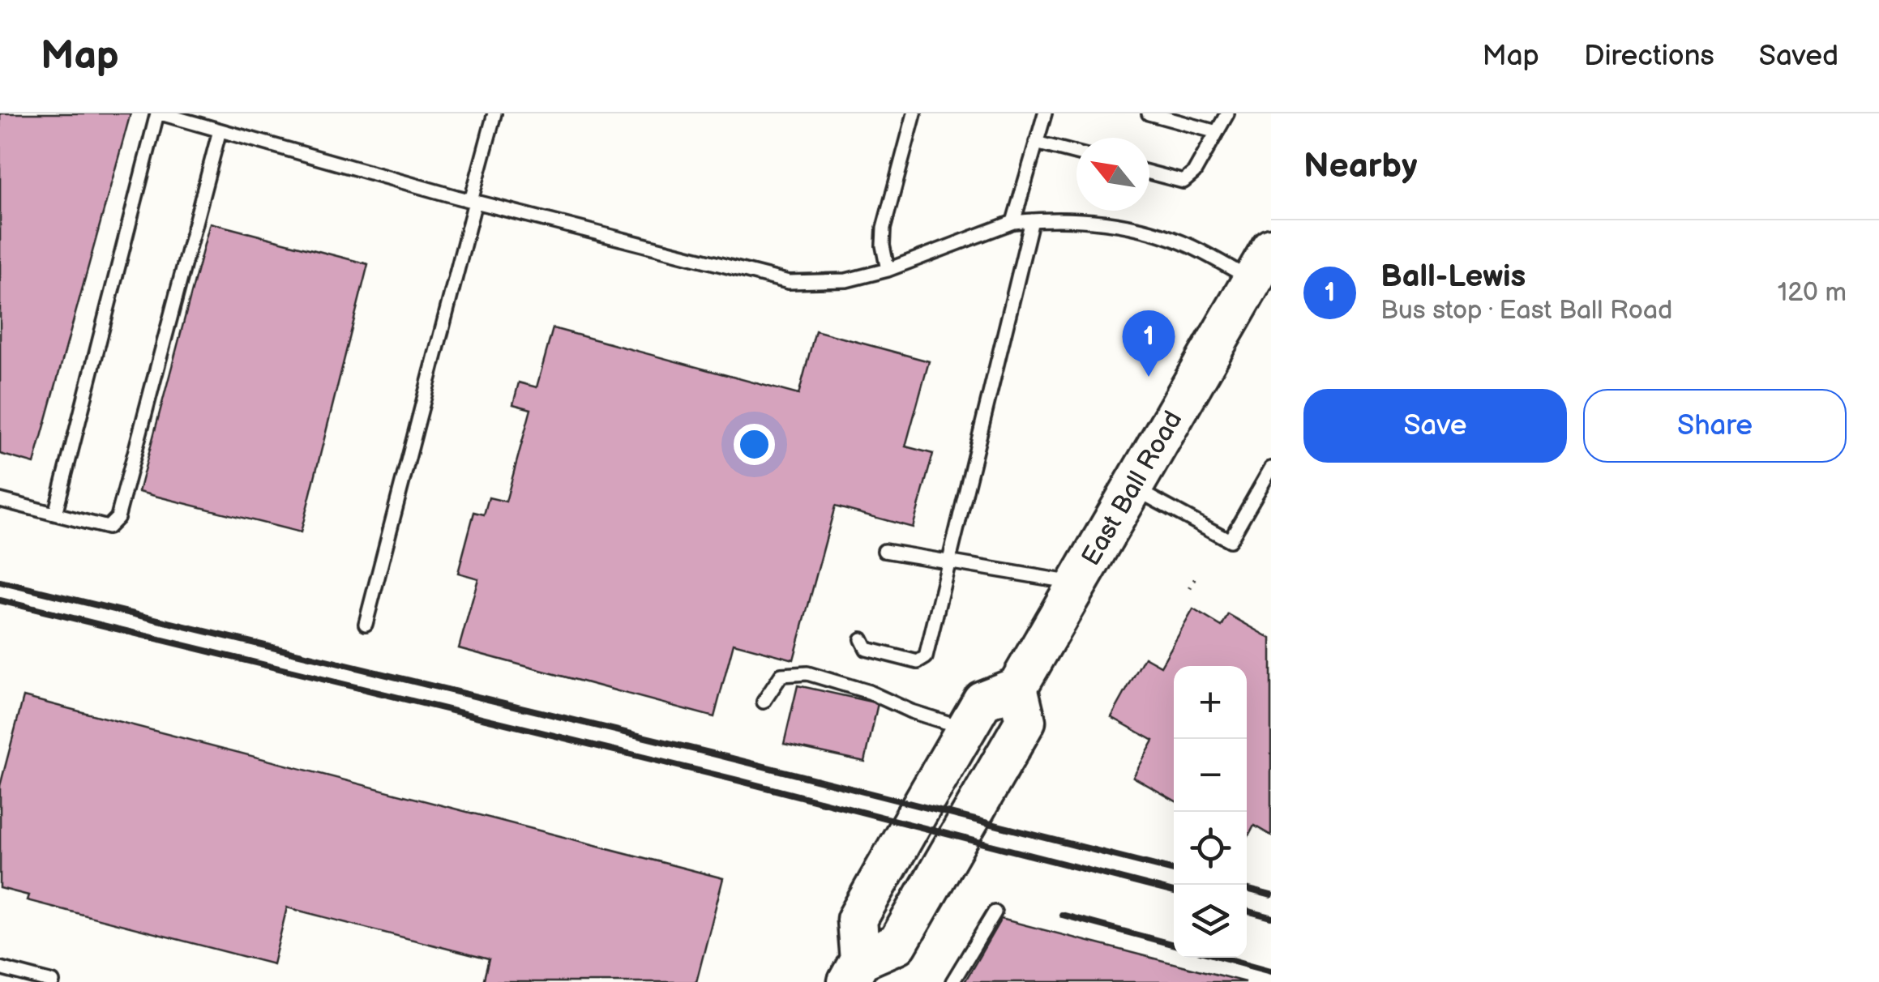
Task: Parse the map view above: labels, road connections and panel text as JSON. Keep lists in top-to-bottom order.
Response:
{
  "streets": {
    "main road": ["East Ball Road"]
  },
  "north": "top left",
  "page": {
    "header": "Map",
    "nav": ["Map", "Directions", "Saved"],
    "heading": "Nearby",
    "list": [
      {
        "mark": "1",
        "name": "Ball-Lewis",
        "note": "Bus stop · East Ball Road",
        "value": "120 m"
      }
    ],
    "pins": "1",
    "buttons": ["Save", "Share"],
    "map_buttons": ["+", "−"]
  }
}
